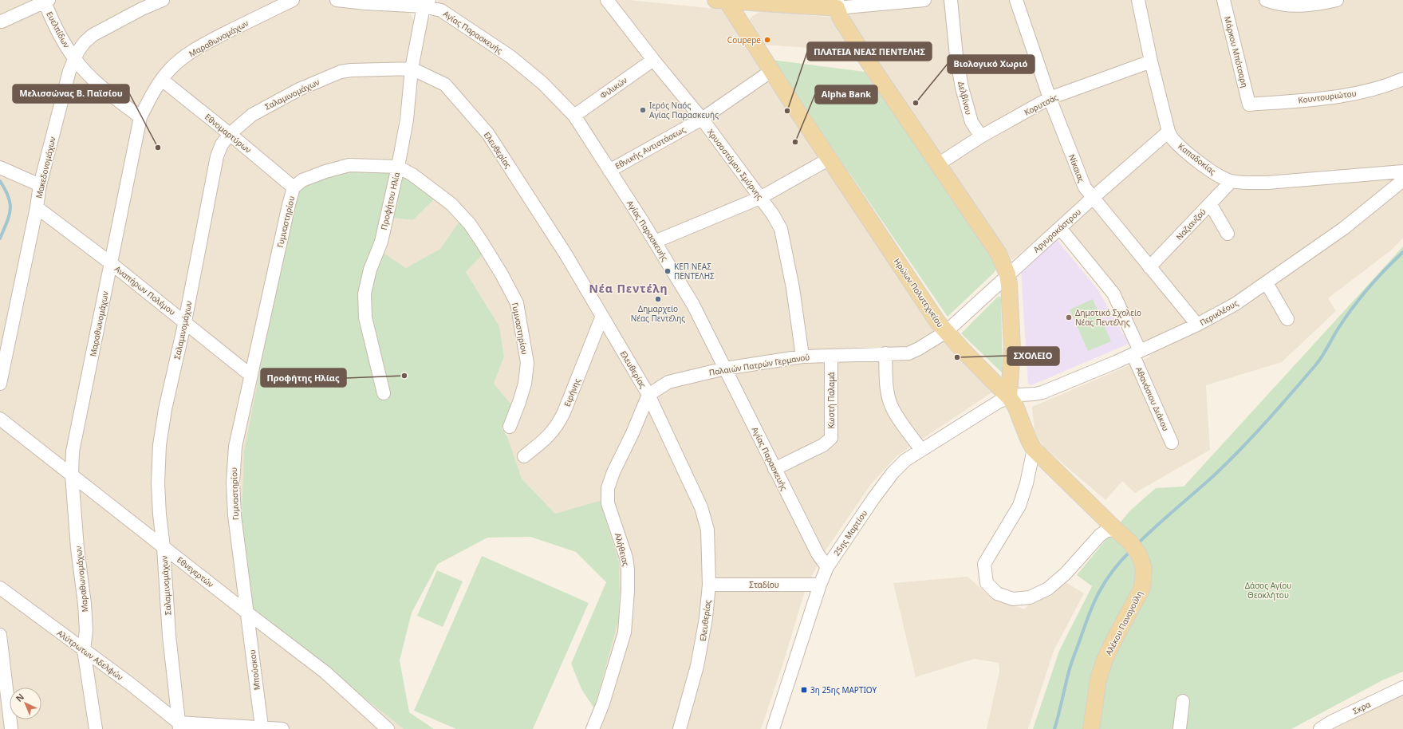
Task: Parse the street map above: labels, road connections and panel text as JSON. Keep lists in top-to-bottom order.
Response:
{
  "streets": {
    "main road": ["Ηρώων Πολυτεχνείου", "Αλέκου Παναγούλη"],
    "street": [
      "Ευελπίδων",
      "Αγίας Παρασκευής",
      "Μαραθωνομάχων",
      "Μάρκου Μπότσαρη",
      "Φιλικών",
      "Σαλαμινομάχων",
      "Κουντουριώτου",
      "Δελβίνου",
      "Κορυτσάς",
      "Εθνομαρτύρων",
      "Εθνικής Αντιστάσεως",
      "Ελευθερίας",
      "Καπαδοκίας",
      "Χρυσοστόμου Σμύρνης",
      "Μακεδονομάχων",
      "Νίκαιας",
      "Προφήτου Ηλία",
      "Γυμναστηρίου",
      "Ναζιανζού",
      "Αργυροκάστρου",
      "Αναπήρων Πολέμου",
      "Περικλέους",
      "Παλαιών Πατρών Γερμανού",
      "Ειρήνης",
      "Αθανάσιου Διάκου",
      "Κωστή Παλαμά",
      "25ης Μαρτίου",
      "Αλήθειας",
      "Εθνεγερτών",
      "Σταδίου",
      "Αλύτρωτων Αδελφών",
      "Μπούσκου",
      "Σκρα"
    ]
  },
  "crossings": [
    ["Ευελπίδων", "Μαραθωνομάχων"],
    ["Ευελπίδων", "Μακεδονομάχων"],
    ["Αγίας Παρασκευής", "Φιλικών"],
    ["Αγίας Παρασκευής", "Εθνικής Αντιστάσεως"],
    ["Αγίας Παρασκευής", "Προφήτου Ηλία"],
    ["Αγίας Παρασκευής", "Παλαιών Πατρών Γερμανού"],
    ["Αγίας Παρασκευής", "Κωστή Παλαμά"],
    ["Αγίας Παρασκευής", "25ης Μαρτίου"],
    ["Μαραθωνομάχων", "Εθνομαρτύρων"],
    ["Μαραθωνομάχων", "Αναπήρων Πολέμου"],
    ["Μαραθωνομάχων", "Εθνεγερτών"],
    ["Μαραθωνομάχων", "Αλύτρωτων Αδελφών"],
    ["Μάρκου Μπότσαρη", "Κουντουριώτου"],
    ["Φιλικών", "Χρυσοστόμου Σμύρνης"],
    ["Σαλαμινομάχων", "Εθνομαρτύρων"],
    ["Σαλαμινομάχων", "Ελευθερίας"],
    ["Σαλαμινομάχων", "Προφήτου Ηλία"],
    ["Σαλαμινομάχων", "Αναπήρων Πολέμου"],
    ["Σαλαμινομάχων", "Εθνεγερτών"],
    ["Σαλαμινομάχων", "Αλύτρωτων Αδελφών"],
    ["Δελβίνου", "Κορυτσάς"],
    ["Κορυτσάς", "Καπαδοκίας"],
    ["Κορυτσάς", "Νίκαιας"],
    ["Εθνομαρτύρων", "Γυμναστηρίου"],
    ["Εθνικής Αντιστάσεως", "Χρυσοστόμου Σμύρνης"],
    ["Εθνικής Αντιστάσεως", "Ηρώων Πολυτεχνείου"],
    ["Ελευθερίας", "Προφήτου Ηλία"],
    ["Ελευθερίας", "Παλαιών Πατρών Γερμανού"],
    ["Ελευθερίας", "Ειρήνης"],
    ["Ελευθερίας", "Αλήθειας"],
    ["Ελευθερίας", "Σταδίου"],
    ["Καπαδοκίας", "Ναζιανζού"],
    ["Καπαδοκίας", "Αργυροκάστρου"],
    ["Χρυσοστόμου Σμύρνης", "Παλαιών Πατρών Γερμανού"],
    ["Μακεδονομάχων", "Αναπήρων Πολέμου"],
    ["Νίκαιας", "Ναζιανζού"],
    ["Νίκαιας", "Αργυροκάστρου"],
    ["Νίκαιας", "Περικλέους"],
    ["Προφήτου Ηλία", "Γυμναστηρίου"],
    ["Γυμναστηρίου", "Αναπήρων Πολέμου"],
    ["Γυμναστηρίου", "Εθνεγερτών"],
    ["Γυμναστηρίου", "Μπούσκου"],
    ["Αργυροκάστρου", "Ηρώων Πολυτεχνείου"],
    ["Αργυροκάστρου", "Παλαιών Πατρών Γερμανού"],
    ["Αργυροκάστρου", "Αθανάσιου Διάκου"],
    ["Ηρώων Πολυτεχνείου", "Περικλέους"],
    ["Ηρώων Πολυτεχνείου", "Παλαιών Πατρών Γερμανού"],
    ["Ηρώων Πολυτεχνείου", "25ης Μαρτίου"],
    ["Περικλέους", "Αθανάσιου Διάκου"],
    ["Περικλέους", "25ης Μαρτίου"],
    ["Παλαιών Πατρών Γερμανού", "Κωστή Παλαμά"],
    ["Παλαιών Πατρών Γερμανού", "Αλήθειας"],
    ["25ης Μαρτίου", "Σταδίου"],
    ["Εθνεγερτών", "Μπούσκου"]
  ],
  "districts": ["Νέα Πεντέλη"],
  "parks": ["Δάσος Αγίου Θεοκλήτου"],
  "places": {
    "other": [
      "Coupepe",
      "Βιολογικό Χωριό",
      "Ιερός Ναός Αγίας Παρασκευής",
      "ΠΛΑΤΕΙΑ ΝΕΑΣ ΠΕΝΤΕΛΗΣ",
      "Alpha Bank",
      "Μελισσώνας B. Παϊσίου",
      "ΚΕΠ ΝΕΑΣ ΠΕΝΤΕΛΗΣ",
      "Δημαρχείο Νέας Πεντέλης",
      "Δημοτικό Σχολείο Νέας Πεντέλης",
      "ΣΧΟΛΕΙΟ",
      "Προφήτης Ηλίας"
    ],
    "transit": ["3η 25ης ΜΑΡΤΙΟΥ"]
  },
  "north": "top left"
}
